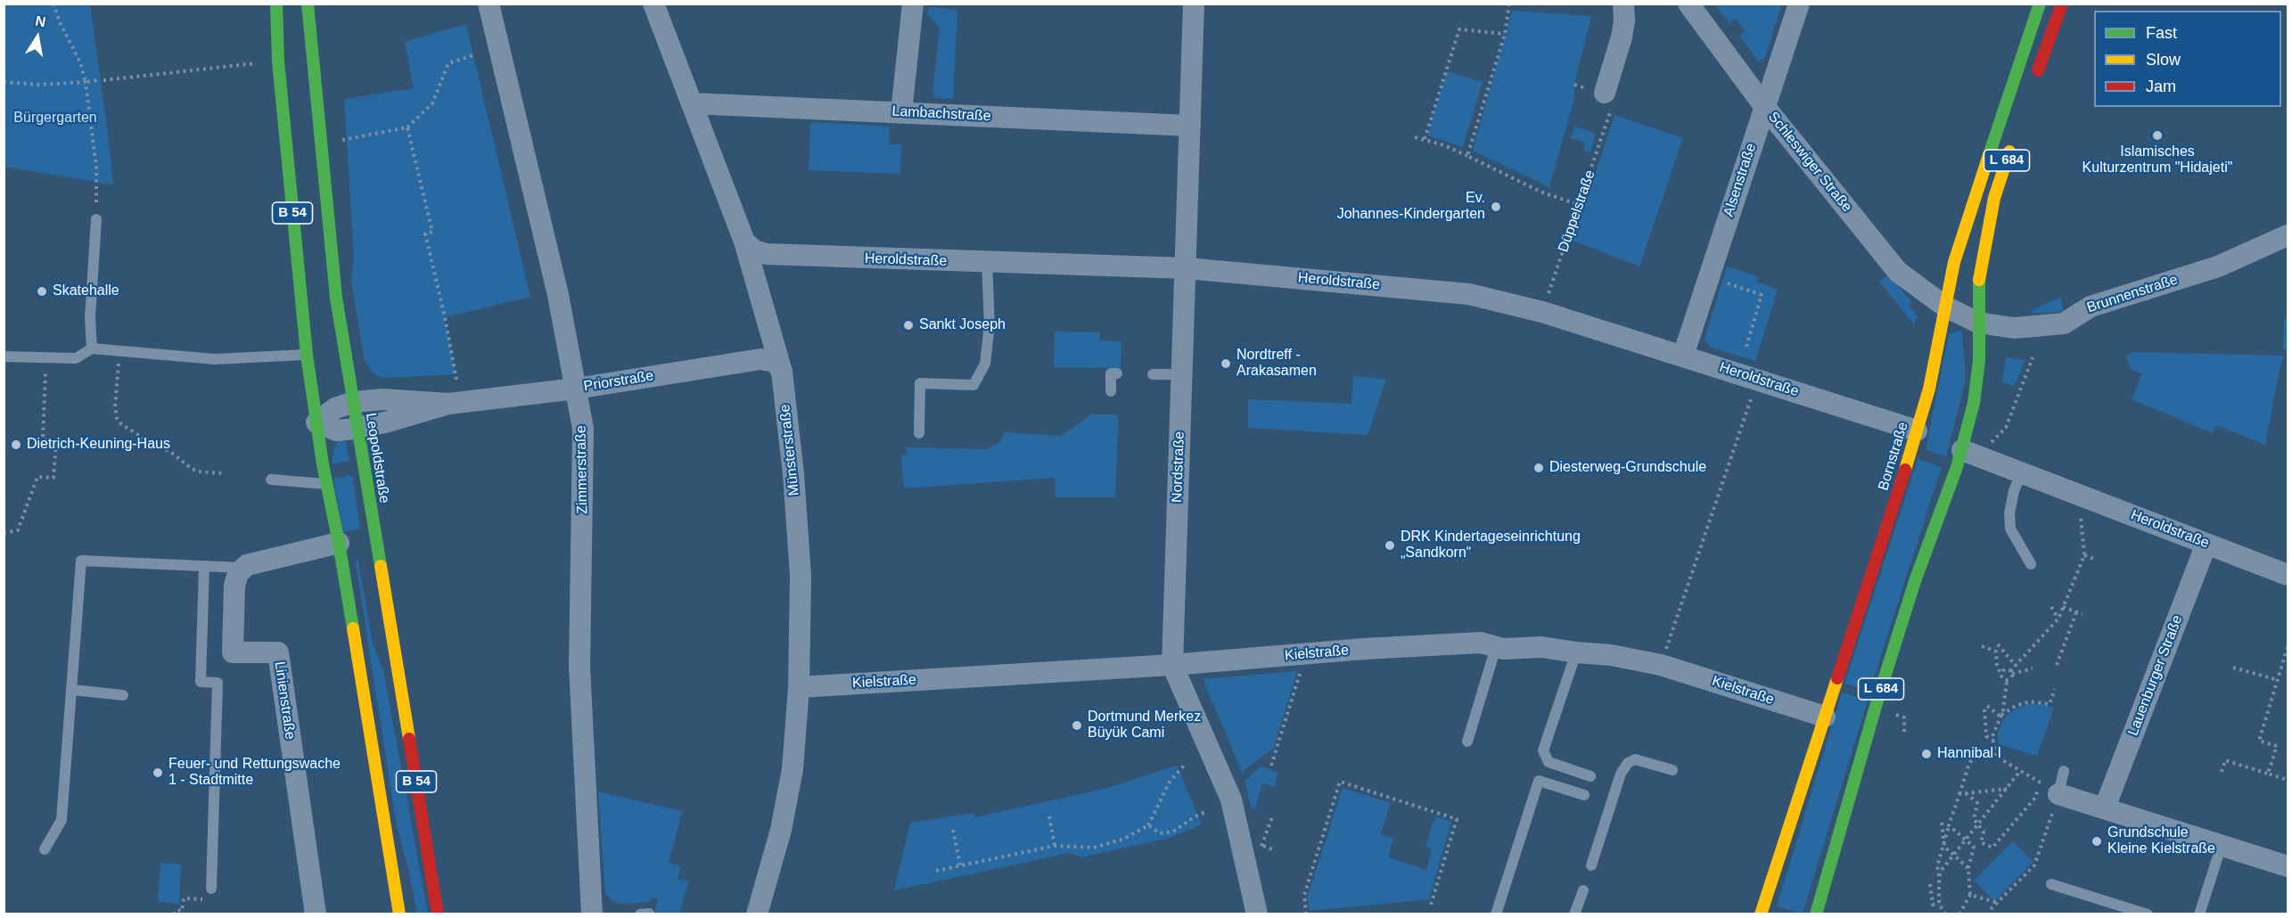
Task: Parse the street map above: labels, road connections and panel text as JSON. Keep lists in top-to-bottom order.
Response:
{
  "streets": {
    "main road": [
      "L 684",
      "B 54",
      "Bornstraße",
      "Leopoldstraße"
    ],
    "street": [
      "Lambachstraße",
      "Schleswiger Straße",
      "Alsenstraße",
      "Heroldstraße",
      "Brunnenstraße",
      "Priorstraße",
      "Münsterstraße",
      "Nordstraße",
      "Zimmerstraße",
      "Kielstraße",
      "Lauenburger Straße",
      "Linienstraße"
    ],
    "path": ["Düppelstraße"]
  },
  "crossings": [
    ["Lambachstraße", "Münsterstraße"],
    ["Lambachstraße", "Nordstraße"],
    ["L 684", "Heroldstraße"],
    ["L 684", "Brunnenstraße"],
    ["Schleswiger Straße", "Alsenstraße"],
    ["Schleswiger Straße", "Brunnenstraße"],
    ["Schleswiger Straße", "Bornstraße"],
    ["Alsenstraße", "Heroldstraße"],
    ["Düppelstraße", "Heroldstraße"],
    ["B 54", "Priorstraße"],
    ["Heroldstraße", "Münsterstraße"],
    ["Heroldstraße", "Bornstraße"],
    ["Heroldstraße", "Nordstraße"],
    ["Heroldstraße", "Lauenburger Straße"],
    ["Brunnenstraße", "Bornstraße"],
    ["Priorstraße", "Münsterstraße"],
    ["Priorstraße", "Leopoldstraße"],
    ["Priorstraße", "Zimmerstraße"],
    ["Münsterstraße", "Kielstraße"],
    ["Bornstraße", "Kielstraße"],
    ["Nordstraße", "Kielstraße"]
  ],
  "parks": ["Bürgergarten"],
  "places": [
    "Islamisches Kulturzentrum \"Hidajeti\"",
    "Ev. Johannes-Kindergarten",
    "Skatehalle",
    "Sankt Joseph",
    "Nordtreff - Arakasamen",
    "Dietrich-Keuning-Haus",
    "Diesterweg-Grundschule",
    "DRK Kindertageseinrichtung „Sandkorn“",
    "Dortmund Merkez Büyük Cami",
    "Hannibal I",
    "Feuer- und Rettungswache 1 - Stadtmitte",
    "Grundschule Kleine Kielstraße"
  ],
  "legend": ["Fast", "Slow", "Jam"],
  "north": "top"
}
